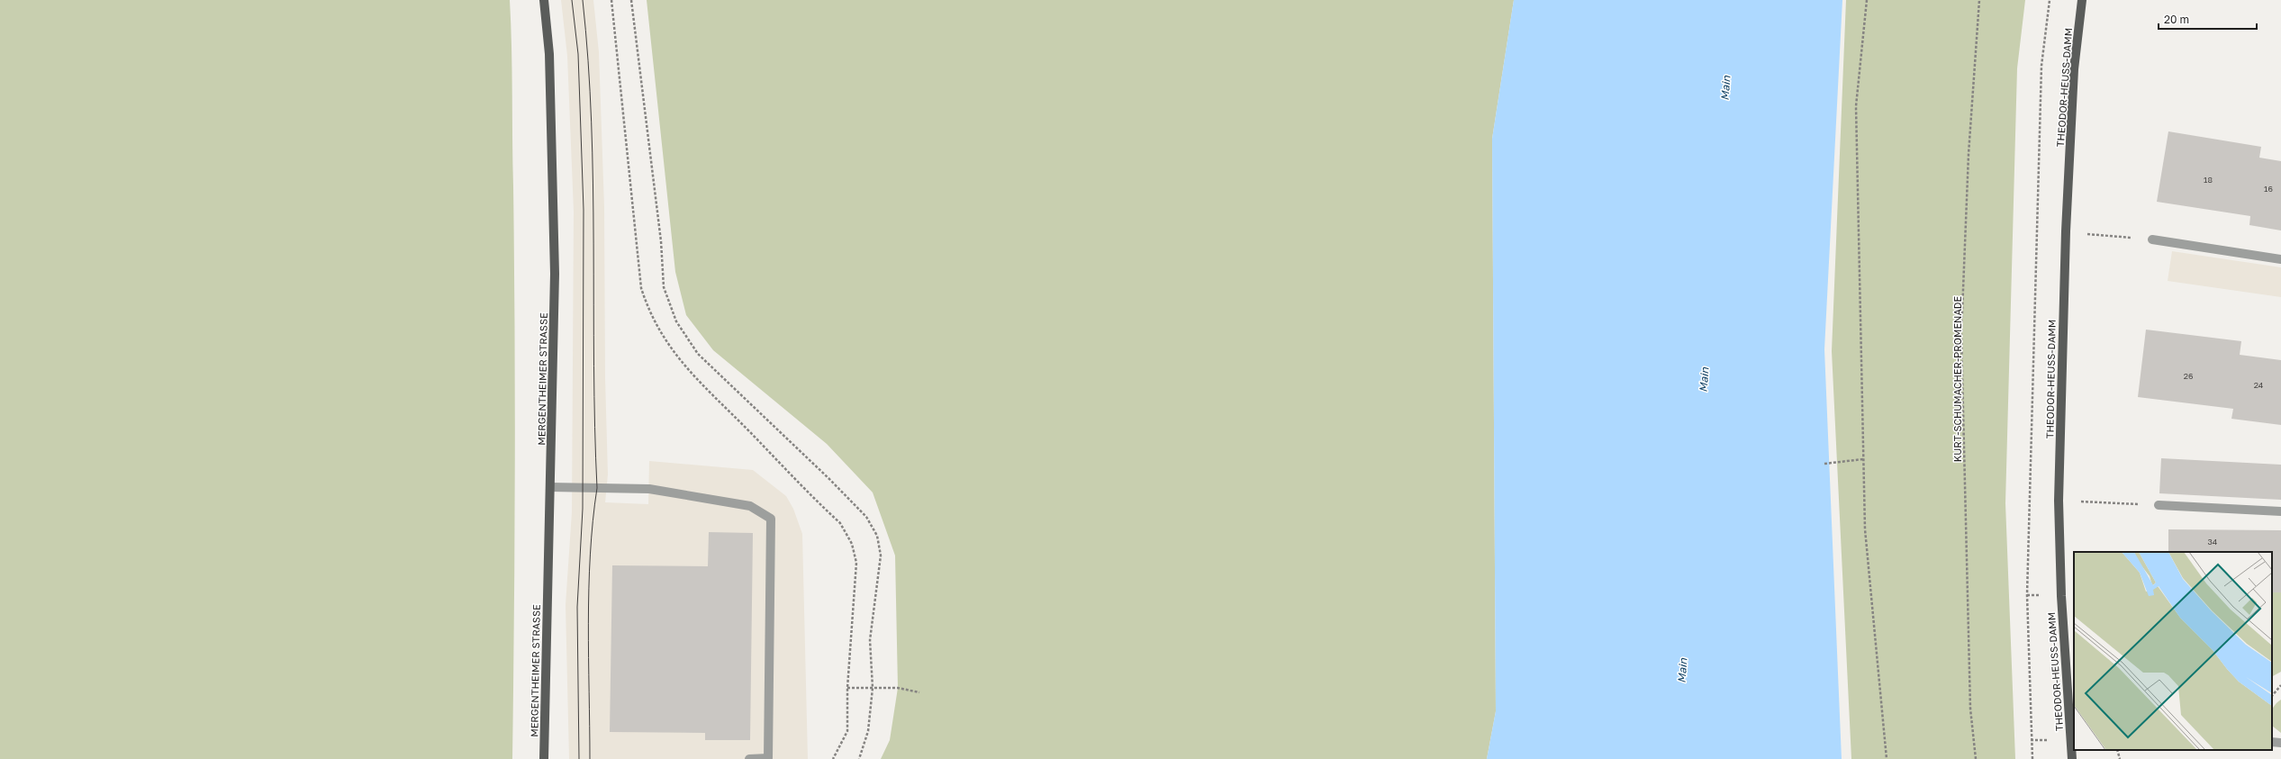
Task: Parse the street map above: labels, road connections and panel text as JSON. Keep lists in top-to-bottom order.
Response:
{
  "streets": {
    "main road": ["THEODOR-HEUSS-DAMM", "MERGENTHEIMER STRASSE"],
    "path": ["KURT-SCHUMACHER-PROMENADE"]
  },
  "water": ["Main"],
  "house_numbers": [
    "18",
    "16",
    "26",
    "24",
    "34"
  ],
  "scale_bar": "20 m"
}
